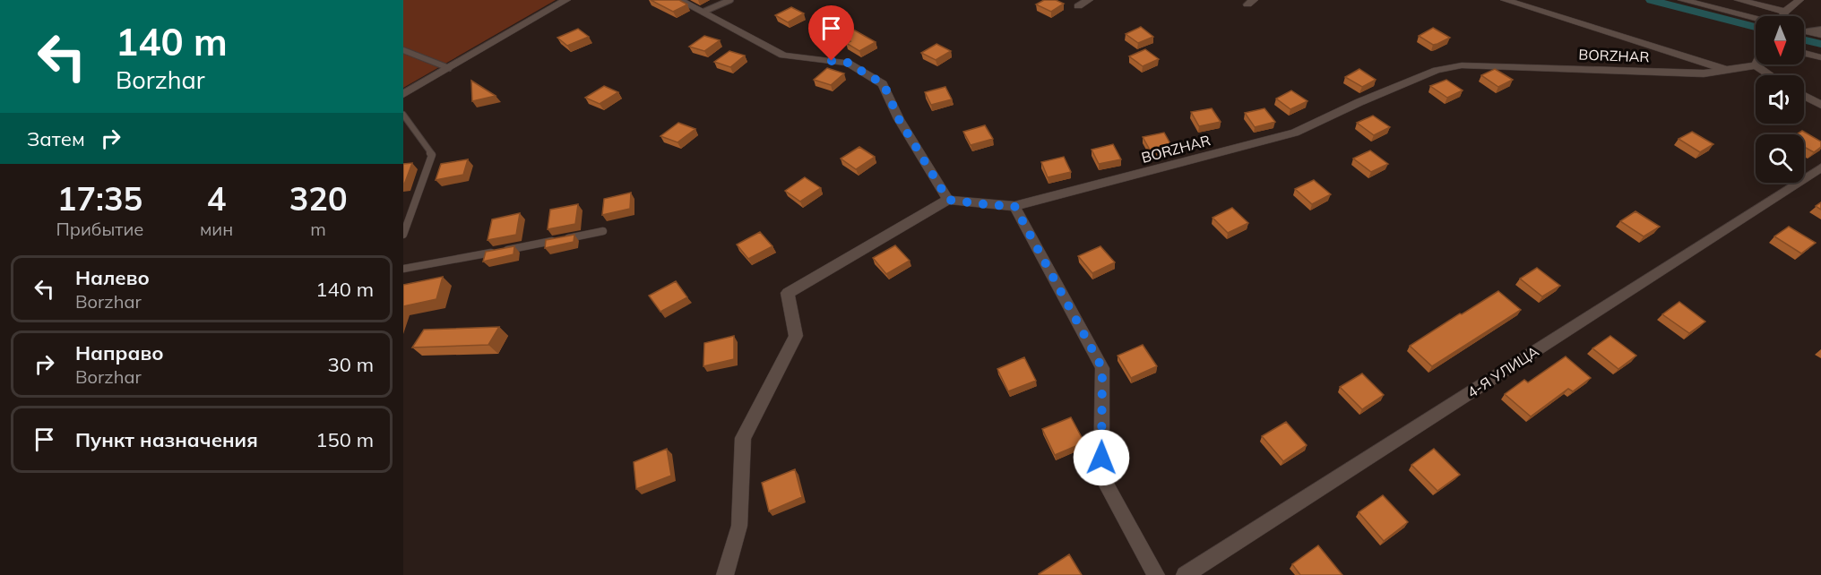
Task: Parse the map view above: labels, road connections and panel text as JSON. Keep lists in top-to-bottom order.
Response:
{
  "streets": {
    "street": ["BORZHAR", "4-Я УЛИЦА"]
  },
  "north": "bottom",
  "page": {
    "turn": ["140 m", "Borzhar"],
    "then": "Затем",
    "eta": [
      "17:35",
      "Прибытие",
      "4",
      "мин",
      "320",
      "m"
    ],
    "list": [
      {
        "name": "Налево",
        "note": "Borzhar",
        "value": "140 m"
      },
      {
        "name": "Направо",
        "note": "Borzhar",
        "value": "30 m"
      },
      {
        "name": "Пункт назначения",
        "value": "150 m"
      }
    ]
  }
}
